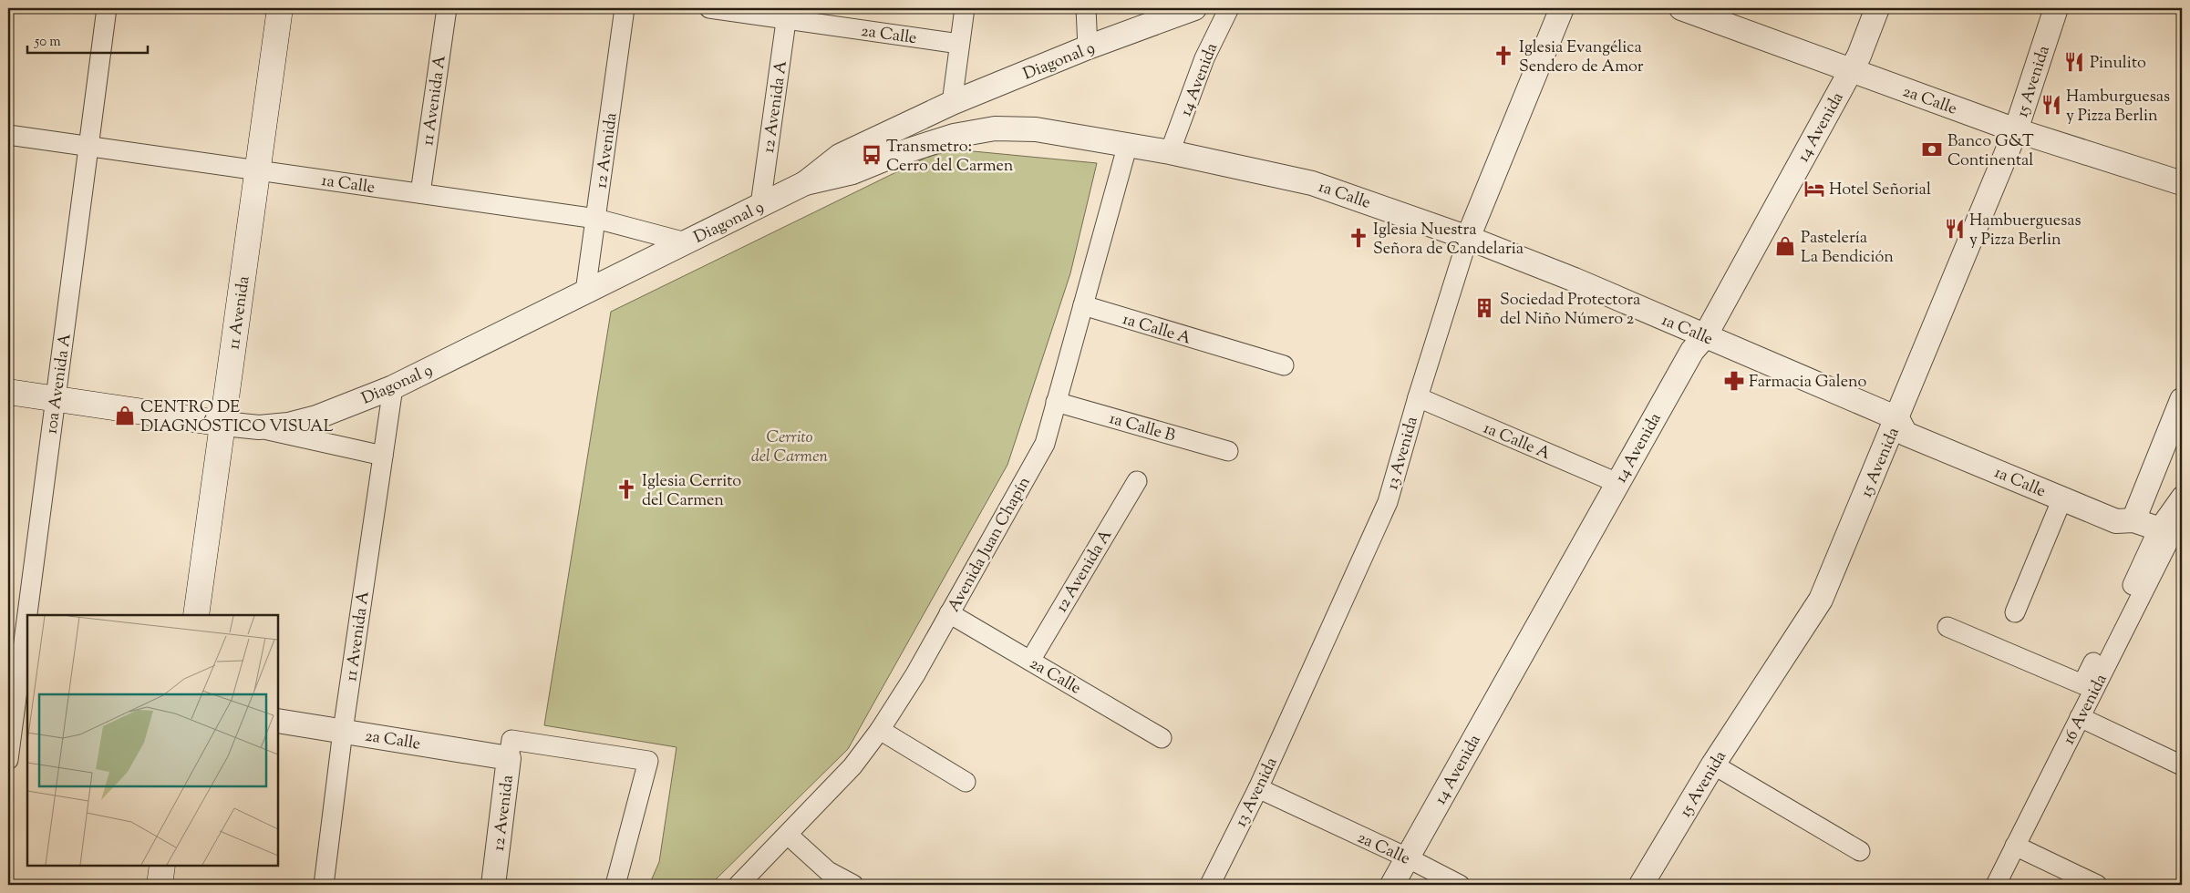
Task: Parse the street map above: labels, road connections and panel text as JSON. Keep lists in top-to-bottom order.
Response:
{
  "streets": {
    "main road": ["11 Avenida"],
    "street": [
      "2a Calle",
      "Diagonal 9",
      "14 Avenida",
      "15 Avenida",
      "11 Avenida A",
      "12 Avenida A",
      "12 Avenida",
      "1a Calle",
      "1a Calle A",
      "10a Avenida A",
      "1a Calle B",
      "13 Avenida",
      "Avenida Juan Chapín",
      "16 Avenida"
    ]
  },
  "crossings": [
    ["2a Calle", "14 Avenida"],
    ["2a Calle", "15 Avenida"],
    ["2a Calle", "11 Avenida A"],
    ["2a Calle", "12 Avenida A"],
    ["2a Calle", "12 Avenida"],
    ["2a Calle", "13 Avenida"],
    ["2a Calle", "Avenida Juan Chapín"],
    ["Diagonal 9", "11 Avenida A"],
    ["Diagonal 9", "12 Avenida A"],
    ["Diagonal 9", "12 Avenida"],
    ["Diagonal 9", "1a Calle"],
    ["14 Avenida", "1a Calle"],
    ["14 Avenida", "1a Calle A"],
    ["15 Avenida", "1a Calle"],
    ["11 Avenida A", "1a Calle"],
    ["12 Avenida", "1a Calle"],
    ["1a Calle", "11 Avenida"],
    ["1a Calle", "10a Avenida A"],
    ["1a Calle", "13 Avenida"],
    ["1a Calle", "Avenida Juan Chapín"],
    ["1a Calle", "16 Avenida"],
    ["1a Calle A", "13 Avenida"],
    ["1a Calle A", "Avenida Juan Chapín"],
    ["1a Calle B", "Avenida Juan Chapín"]
  ],
  "parks": ["Cerrito del Carmen"],
  "places": {
    "church": ["Iglesia Evangélica Sendero de Amor", "Iglesia Nuestra Señora de Candelaria", "Iglesia Cerrito del Carmen"],
    "restaurant": ["Pinulito", "Hamburguesas y Pizza Berlin", "Hambuerguesas y Pizza Berlin"],
    "bank": ["Banco G&T Continental"],
    "bus stop": ["Transmetro: Cerro del Carmen"],
    "hotel": ["Hotel Señorial"],
    "shop": ["Pastelería La Bendición", "CENTRO DE DIAGNÓSTICO VISUAL"],
    "building": ["Sociedad Protectora del Niño Número 2"],
    "pharmacy": ["Farmacia Galeno"]
  },
  "scale_bar": "50 m"
}
